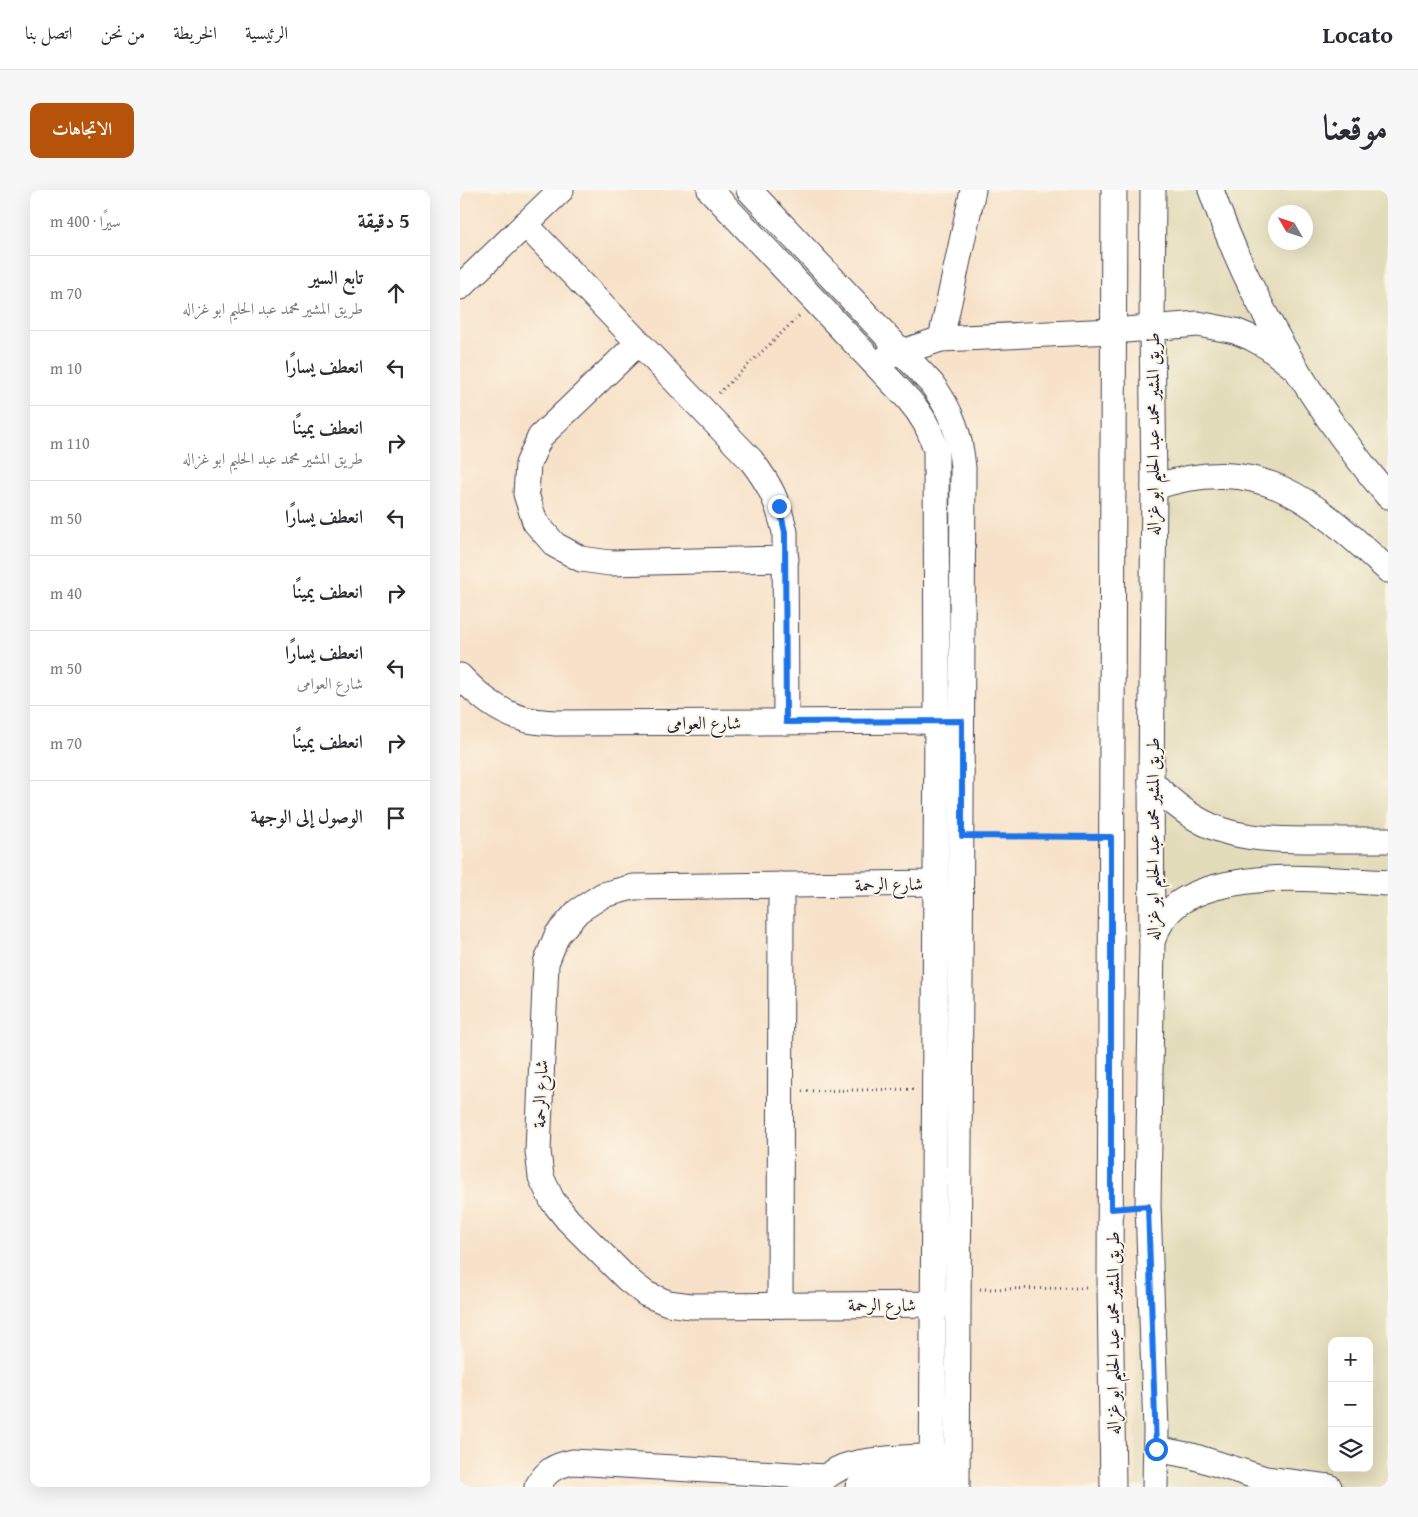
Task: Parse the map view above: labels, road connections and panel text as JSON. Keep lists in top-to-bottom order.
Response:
{
  "streets": {
    "street": ["طريق المشير محمد عبد الحليم ابو غزاله", "شارع العوامى", "شارع الرحمة"]
  },
  "north": "top left",
  "page": {
    "header": "Locato",
    "nav": [
      "الرئيسية",
      "الخريطة",
      "من نحن",
      "اتصل بنا"
    ],
    "title": "موقعنا",
    "buttons": "الاتجاهات",
    "heading": ["5 دقيقة", "سيرًا · 400 m"],
    "list": [
      ["تابع السير", "طريق المشير محمد عبد الحليم ابو غزاله", "70 m"],
      ["انعطف يسارًا", "10 m"],
      ["انعطف يمينًا", "طريق المشير محمد عبد الحليم ابو غزاله", "110 m"],
      ["انعطف يسارًا", "50 m"],
      ["انعطف يمينًا", "40 m"],
      ["انعطف يسارًا", "شارع العوامى", "50 m"],
      ["انعطف يمينًا", "70 m"],
      "الوصول إلى الوجهة"
    ],
    "map_buttons": ["+", "−"]
  }
}
